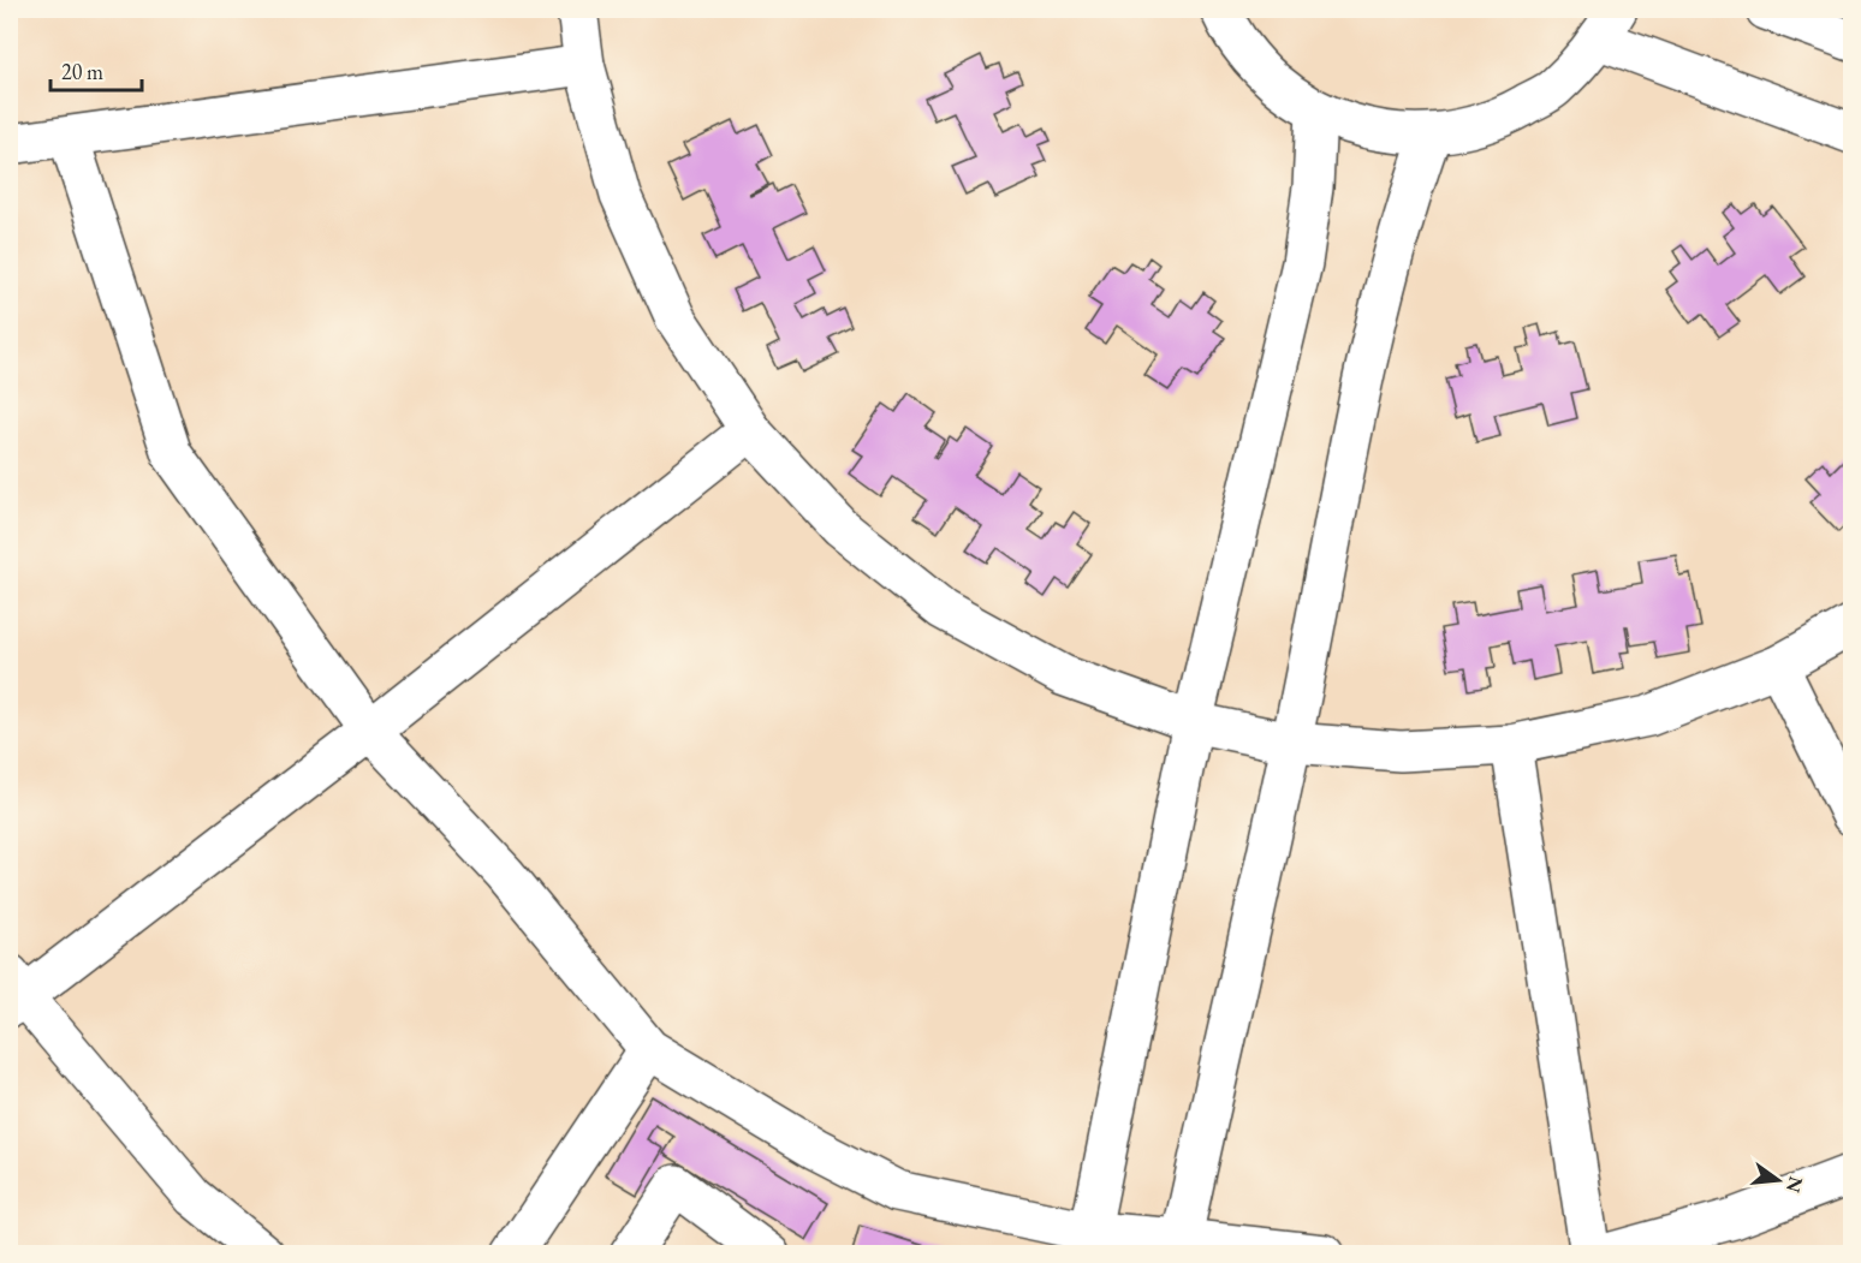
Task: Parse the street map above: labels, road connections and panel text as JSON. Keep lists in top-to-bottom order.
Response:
{
  "scale_bar": "20 m",
  "north": "right"
}
